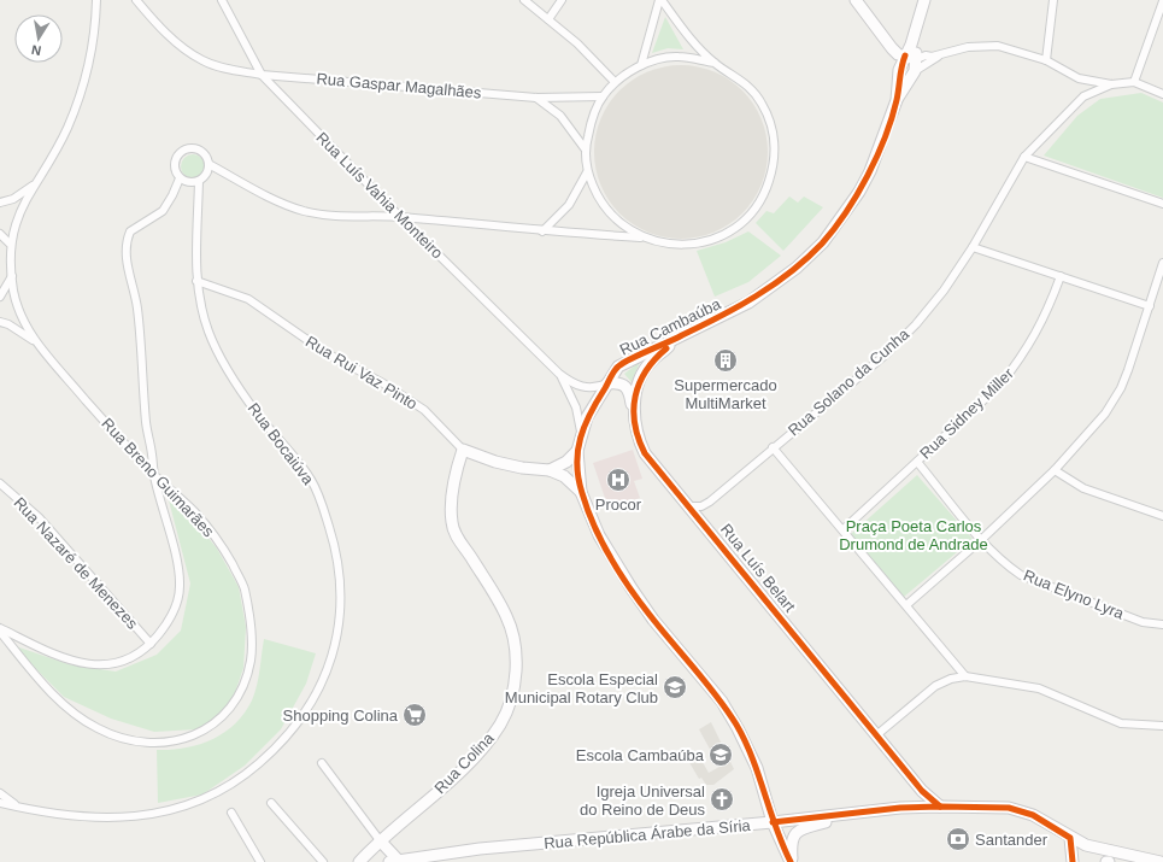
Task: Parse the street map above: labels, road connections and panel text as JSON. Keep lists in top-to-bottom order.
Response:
{
  "streets": {
    "street": [
      "Rua Gaspar Magalhães",
      "Rua Luís Vahia Monteiro",
      "Rua Cambaúba",
      "Rua Rui Vaz Pinto",
      "Rua Solano da Cunha",
      "Rua Sidney Miller",
      "Rua Bocaiúva",
      "Rua Breno Guimarães",
      "Rua Nazaré de Menezes",
      "Rua Luís Belart",
      "Rua Elyno Lyra",
      "Rua Colina",
      "Rua República Árabe da Síria"
    ]
  },
  "crossings": [
    ["Rua Gaspar Magalhães", "Rua Luís Vahia Monteiro"],
    ["Rua Cambaúba", "Rua Rui Vaz Pinto"],
    ["Rua Cambaúba", "Rua Luís Belart"],
    ["Rua Cambaúba", "Rua República Árabe da Síria"],
    ["Rua Rui Vaz Pinto", "Rua Bocaiúva"],
    ["Rua Rui Vaz Pinto", "Rua Colina"],
    ["Rua Solano da Cunha", "Rua Luís Belart"],
    ["Rua Sidney Miller", "Rua Elyno Lyra"],
    ["Rua Luís Belart", "Rua República Árabe da Síria"]
  ],
  "parks": ["Praça Poeta Carlos Drumond de Andrade"],
  "places": {
    "building": ["Supermercado MultiMarket"],
    "hospital": ["Procor"],
    "school or university": ["Escola Especial Municipal Rotary Club", "Escola Cambaúba"],
    "supermarket": ["Shopping Colina"],
    "church": ["Igreja Universal do Reino de Deus"],
    "bank": ["Santander"]
  },
  "north": "bottom"
}
